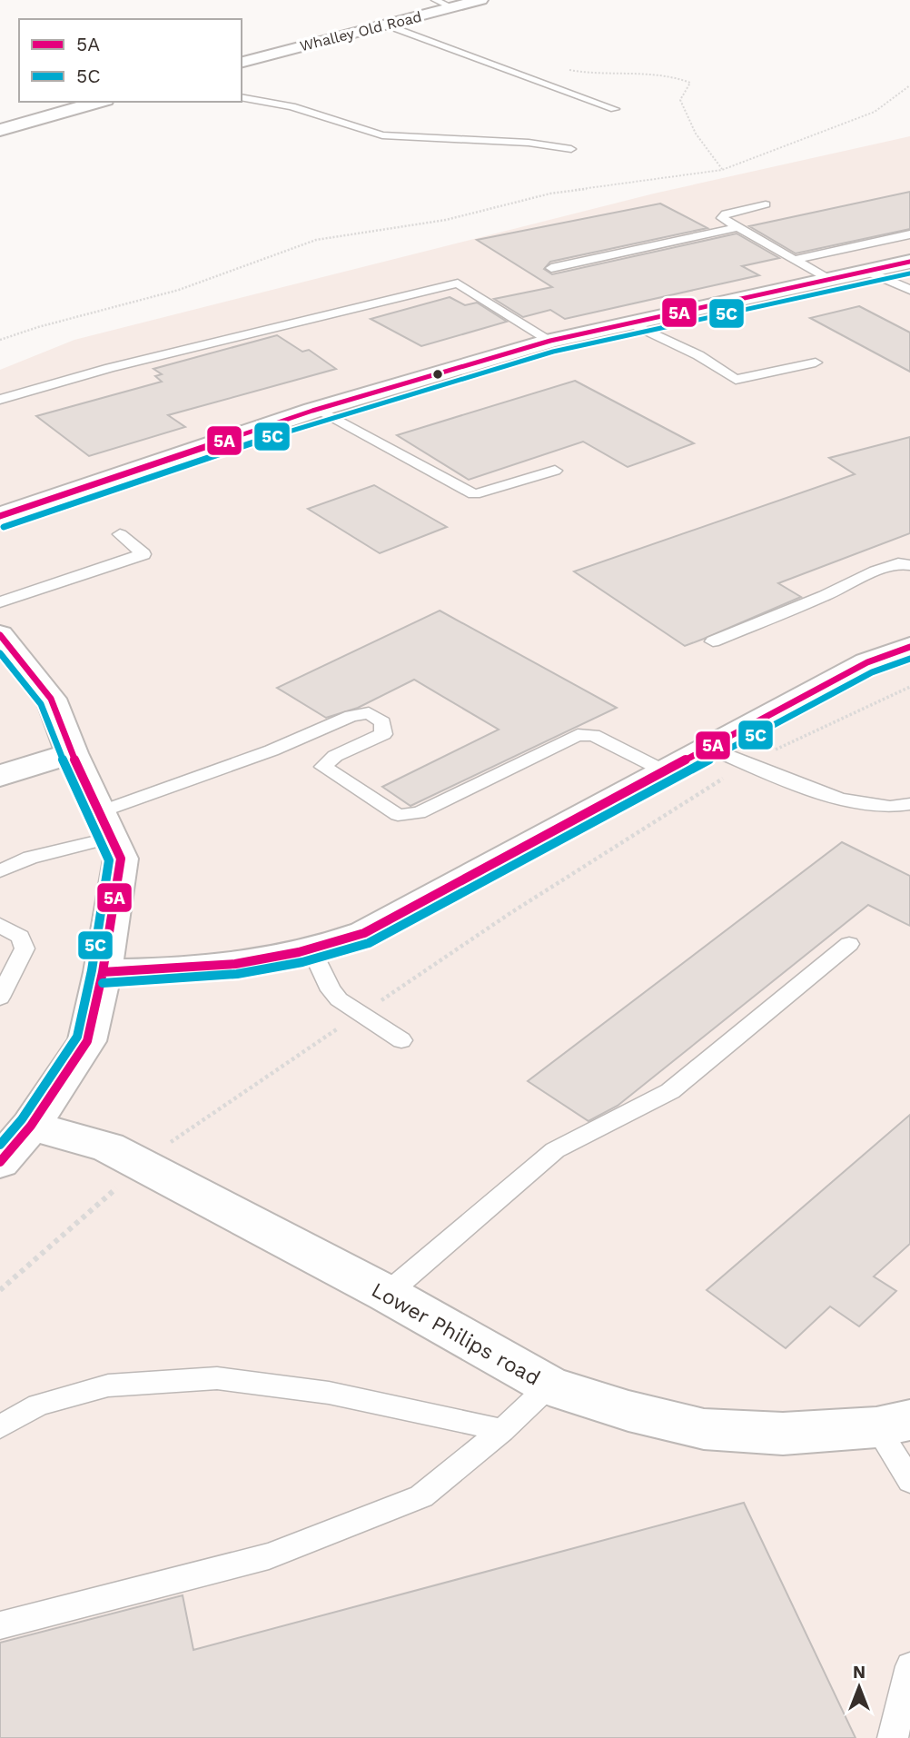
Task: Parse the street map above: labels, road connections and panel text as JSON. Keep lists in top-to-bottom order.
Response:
{
  "streets": {
    "street": ["Whalley Old Road", "Lower Philips road"]
  },
  "lines": ["transit line 5A", "transit line 5C"],
  "legend": ["5A", "5C"],
  "north": "top"
}
